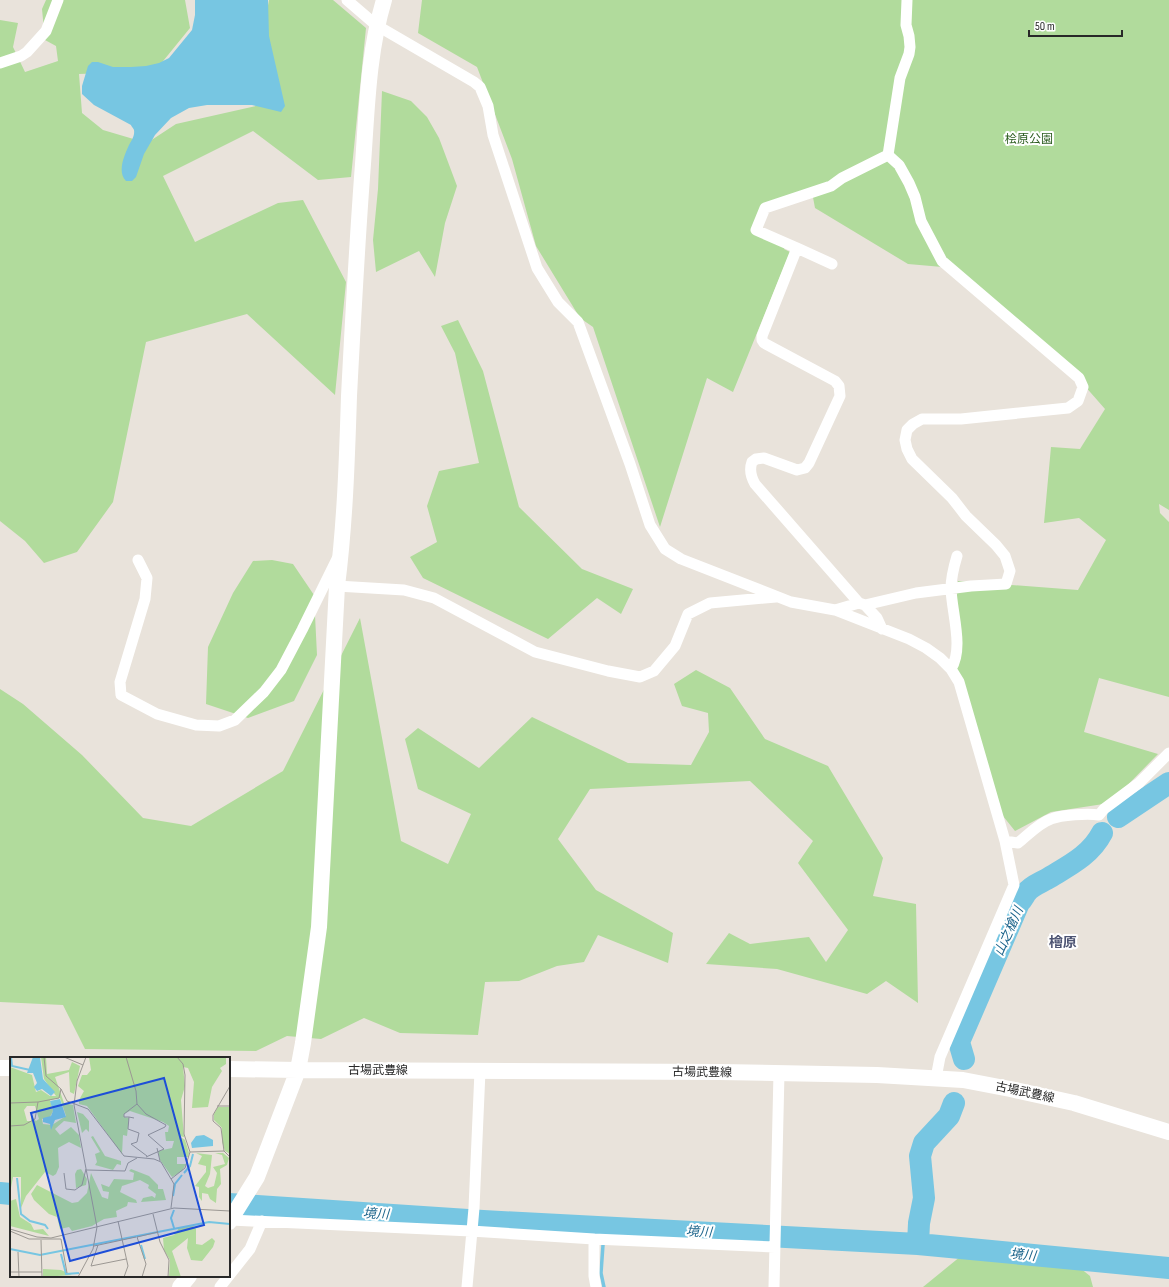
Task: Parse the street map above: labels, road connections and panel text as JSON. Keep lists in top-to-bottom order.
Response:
{
  "streets": {
    "street": ["古場武豊線"]
  },
  "districts": ["檜原"],
  "water": ["山之槍川", "境川"],
  "parks": ["桧原公園"],
  "scale_bar": "50 m"
}
